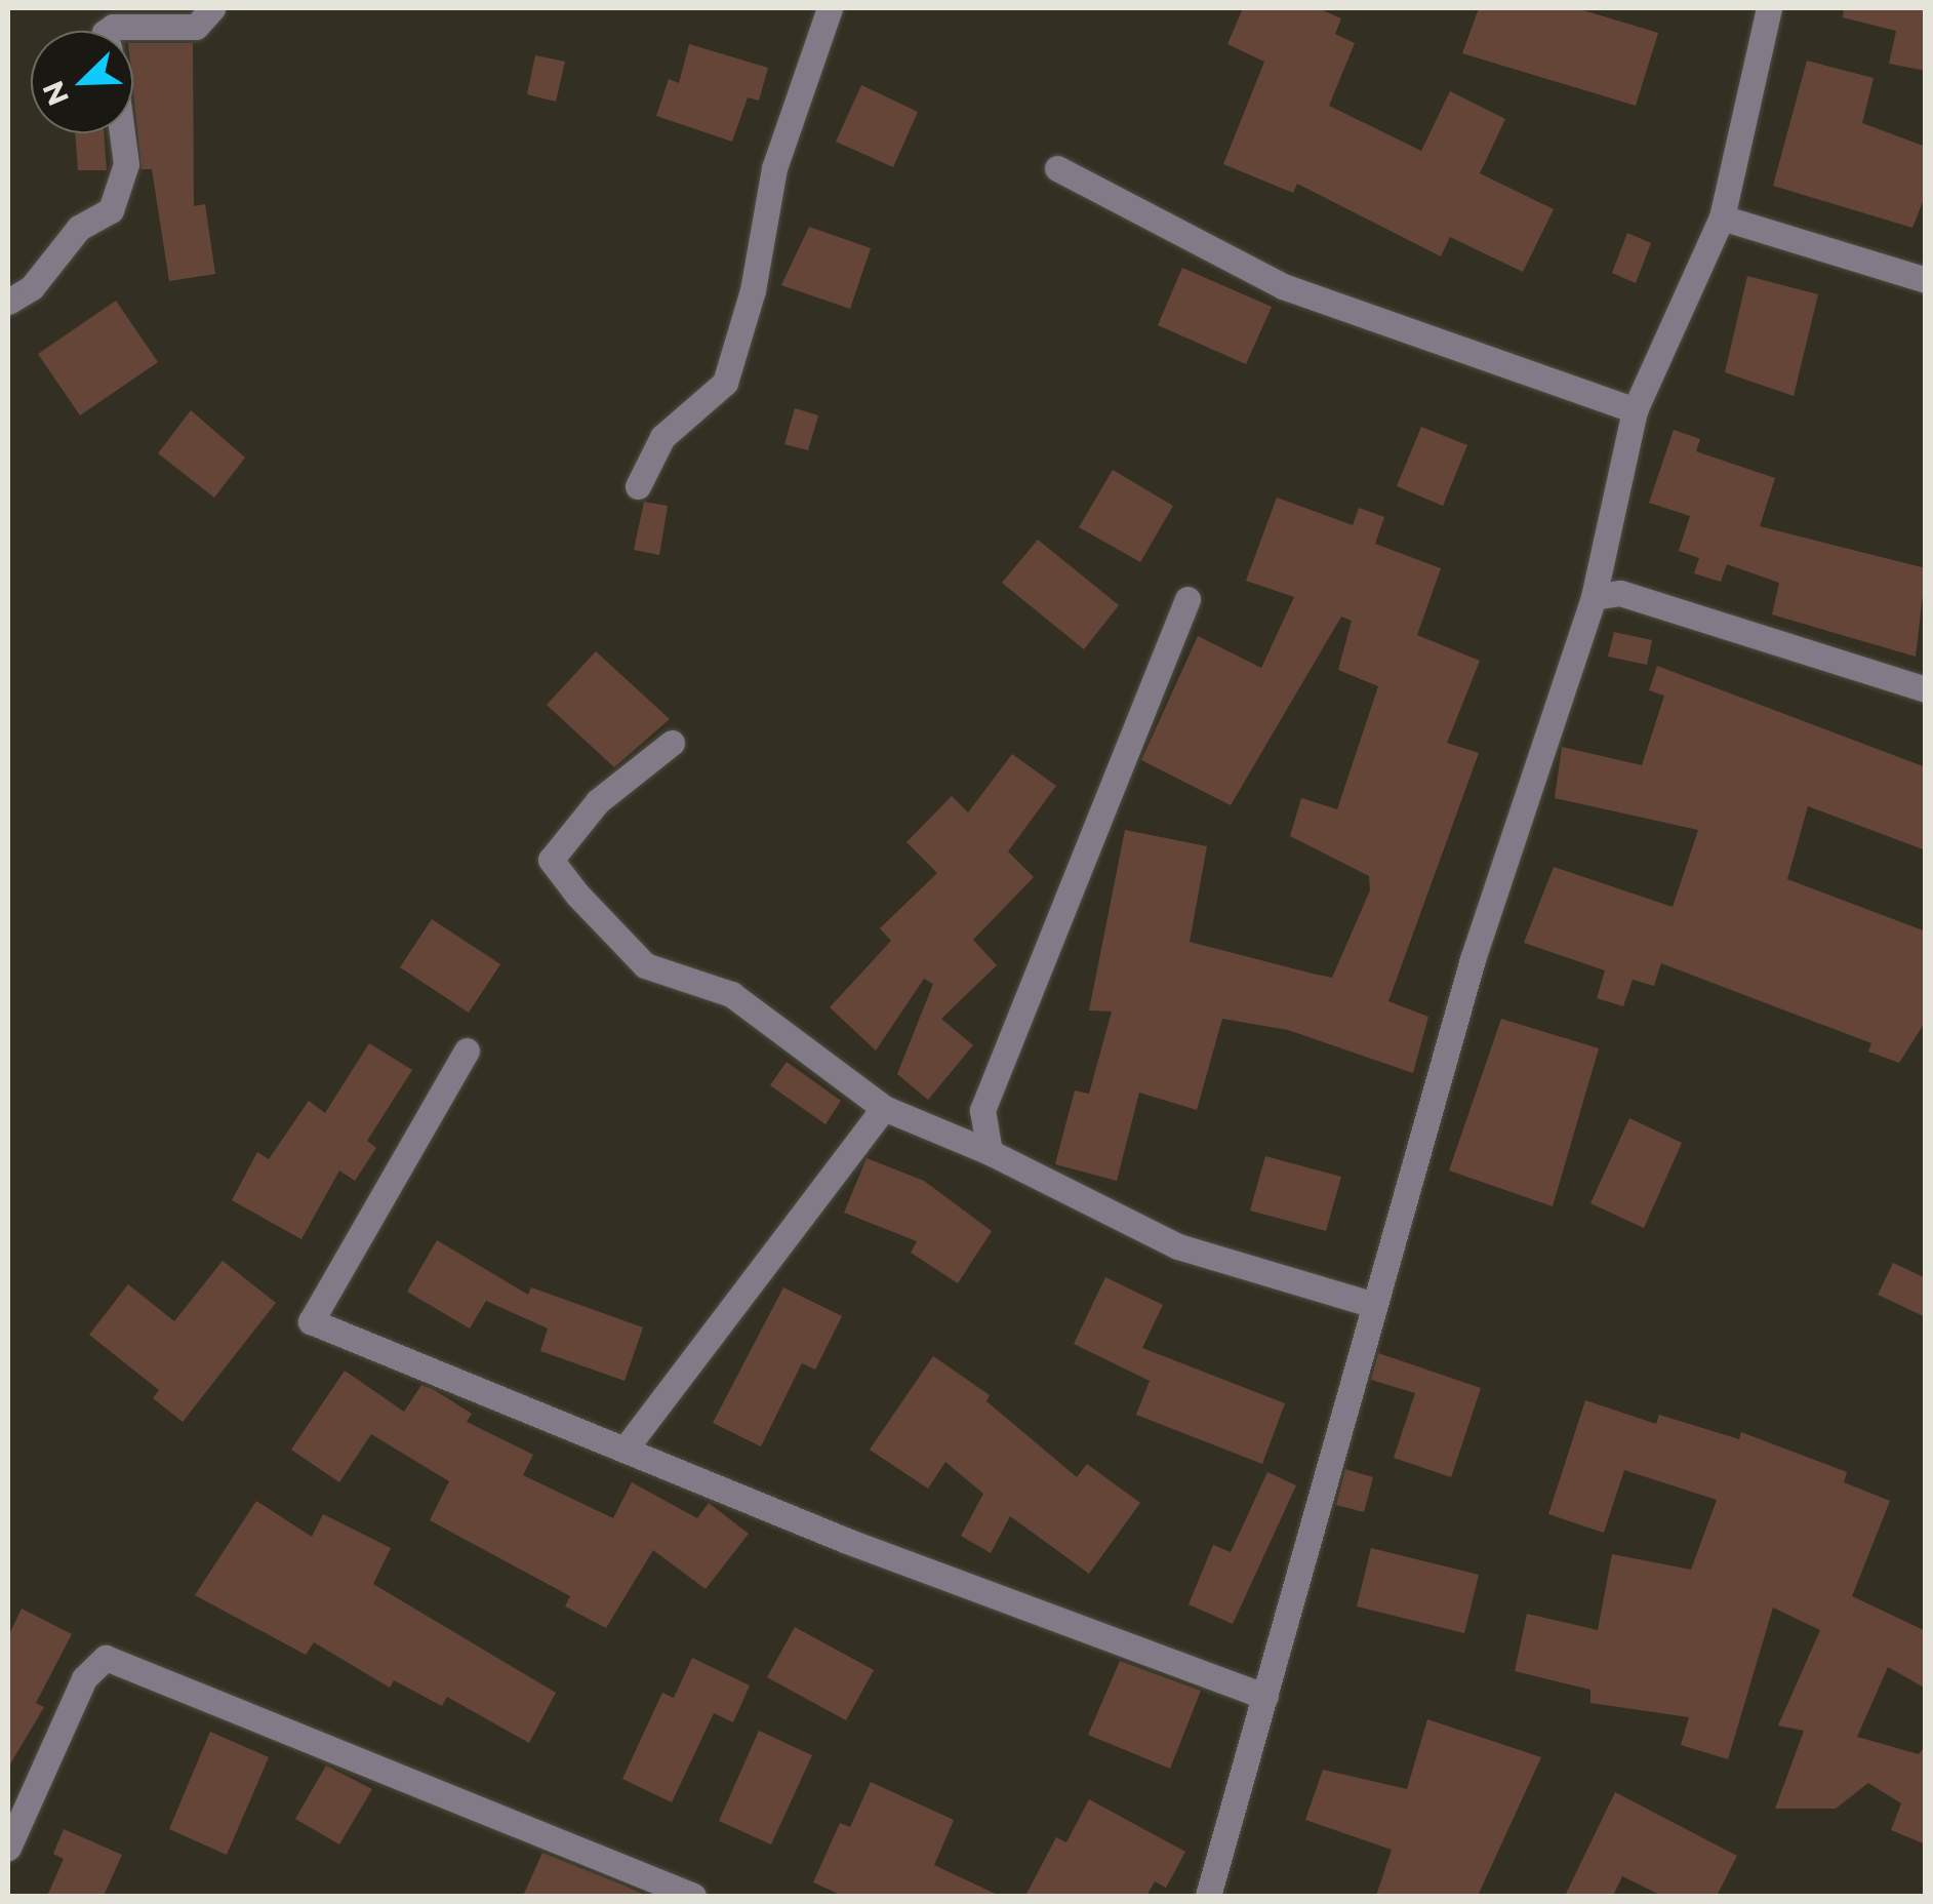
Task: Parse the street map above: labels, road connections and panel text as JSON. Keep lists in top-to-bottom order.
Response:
{
  "north": "bottom left"
}
